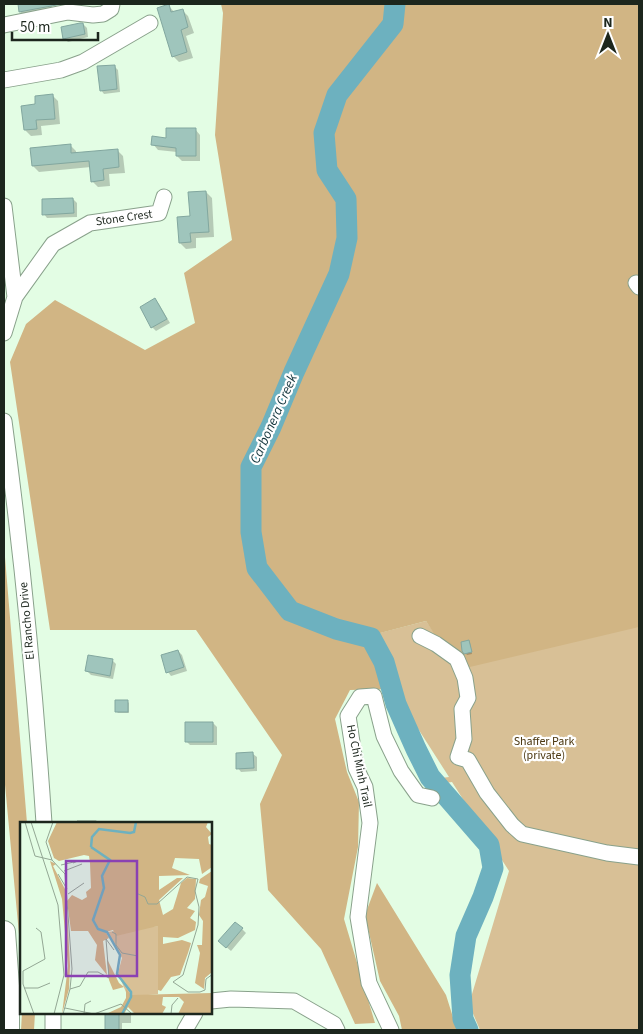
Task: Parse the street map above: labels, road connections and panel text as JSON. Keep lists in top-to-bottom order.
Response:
{
  "streets": {
    "street": ["Stone Crest", "El Rancho Drive", "Ho Chi Minh Trail"]
  },
  "water": ["Carbonera Creek"],
  "parks": ["Shaffer Park (private)"],
  "scale_bar": "50 m",
  "north": "top"
}
